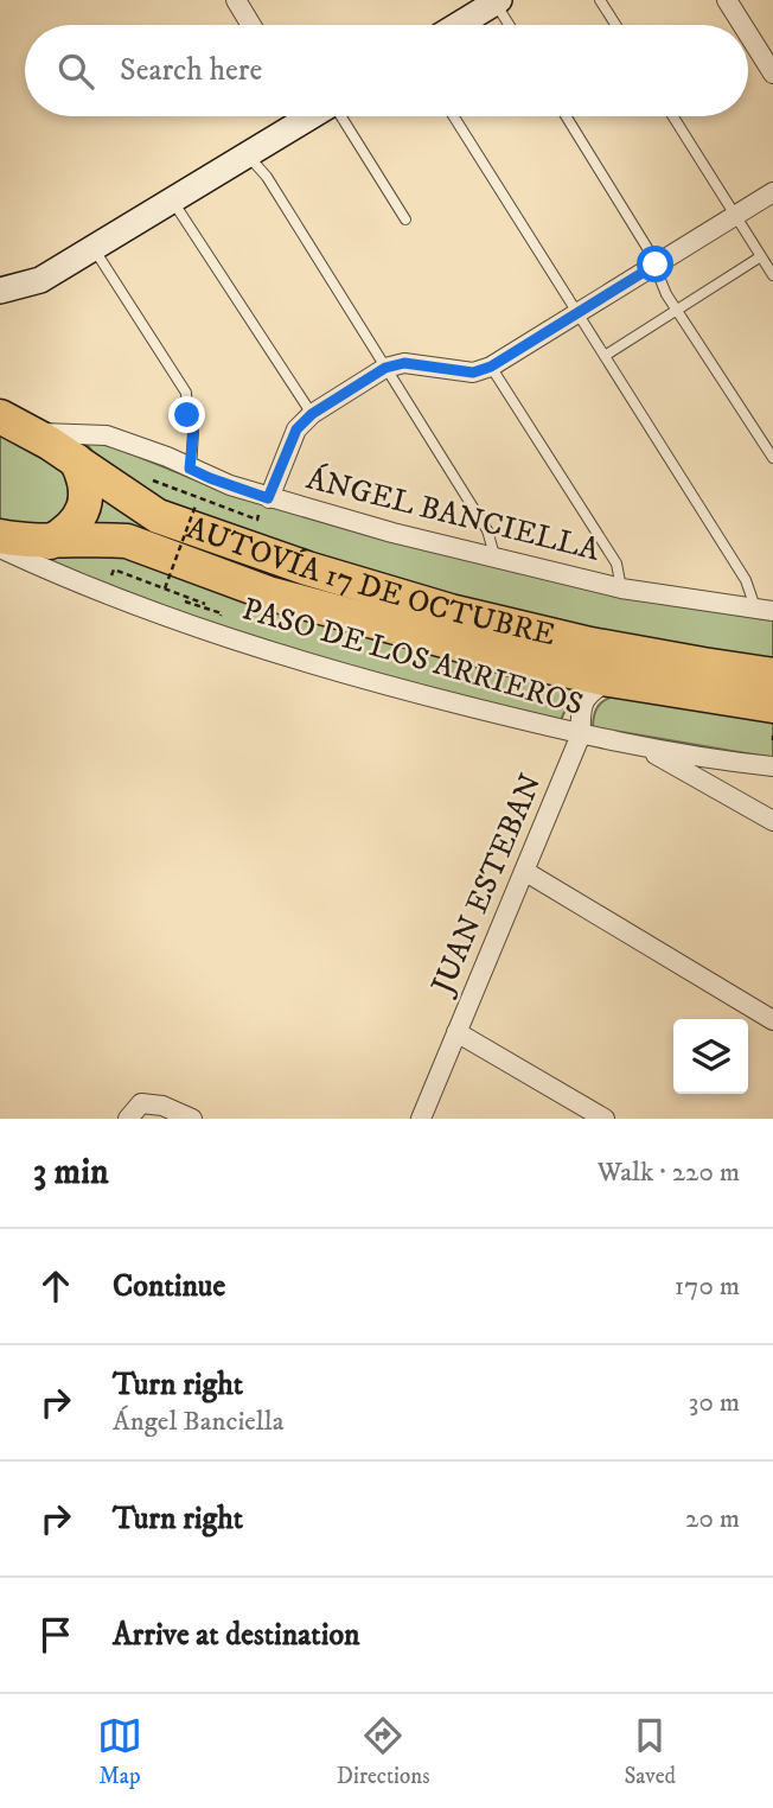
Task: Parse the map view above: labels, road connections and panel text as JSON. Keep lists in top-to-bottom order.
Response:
{
  "streets": {
    "highway": ["AUTOVÍA 17 DE OCTUBRE"],
    "street": ["ÁNGEL BANCIELLA", "PASO DE LOS ARRIEROS", "JUAN ESTEBAN"]
  },
  "crossings": [
    ["ÁNGEL BANCIELLA", "AUTOVÍA 17 DE OCTUBRE"],
    ["AUTOVÍA 17 DE OCTUBRE", "JUAN ESTEBAN"],
    ["PASO DE LOS ARRIEROS", "JUAN ESTEBAN"]
  ],
  "page": {
    "search": "Search here",
    "heading": ["3 min", "Walk · 220 m"],
    "list": [
      ["Continue", "170 m"],
      ["Turn right", "Ángel Banciella", "30 m"],
      ["Turn right", "20 m"],
      "Arrive at destination"
    ],
    "nav": ["Map", "Directions", "Saved"]
  }
}
